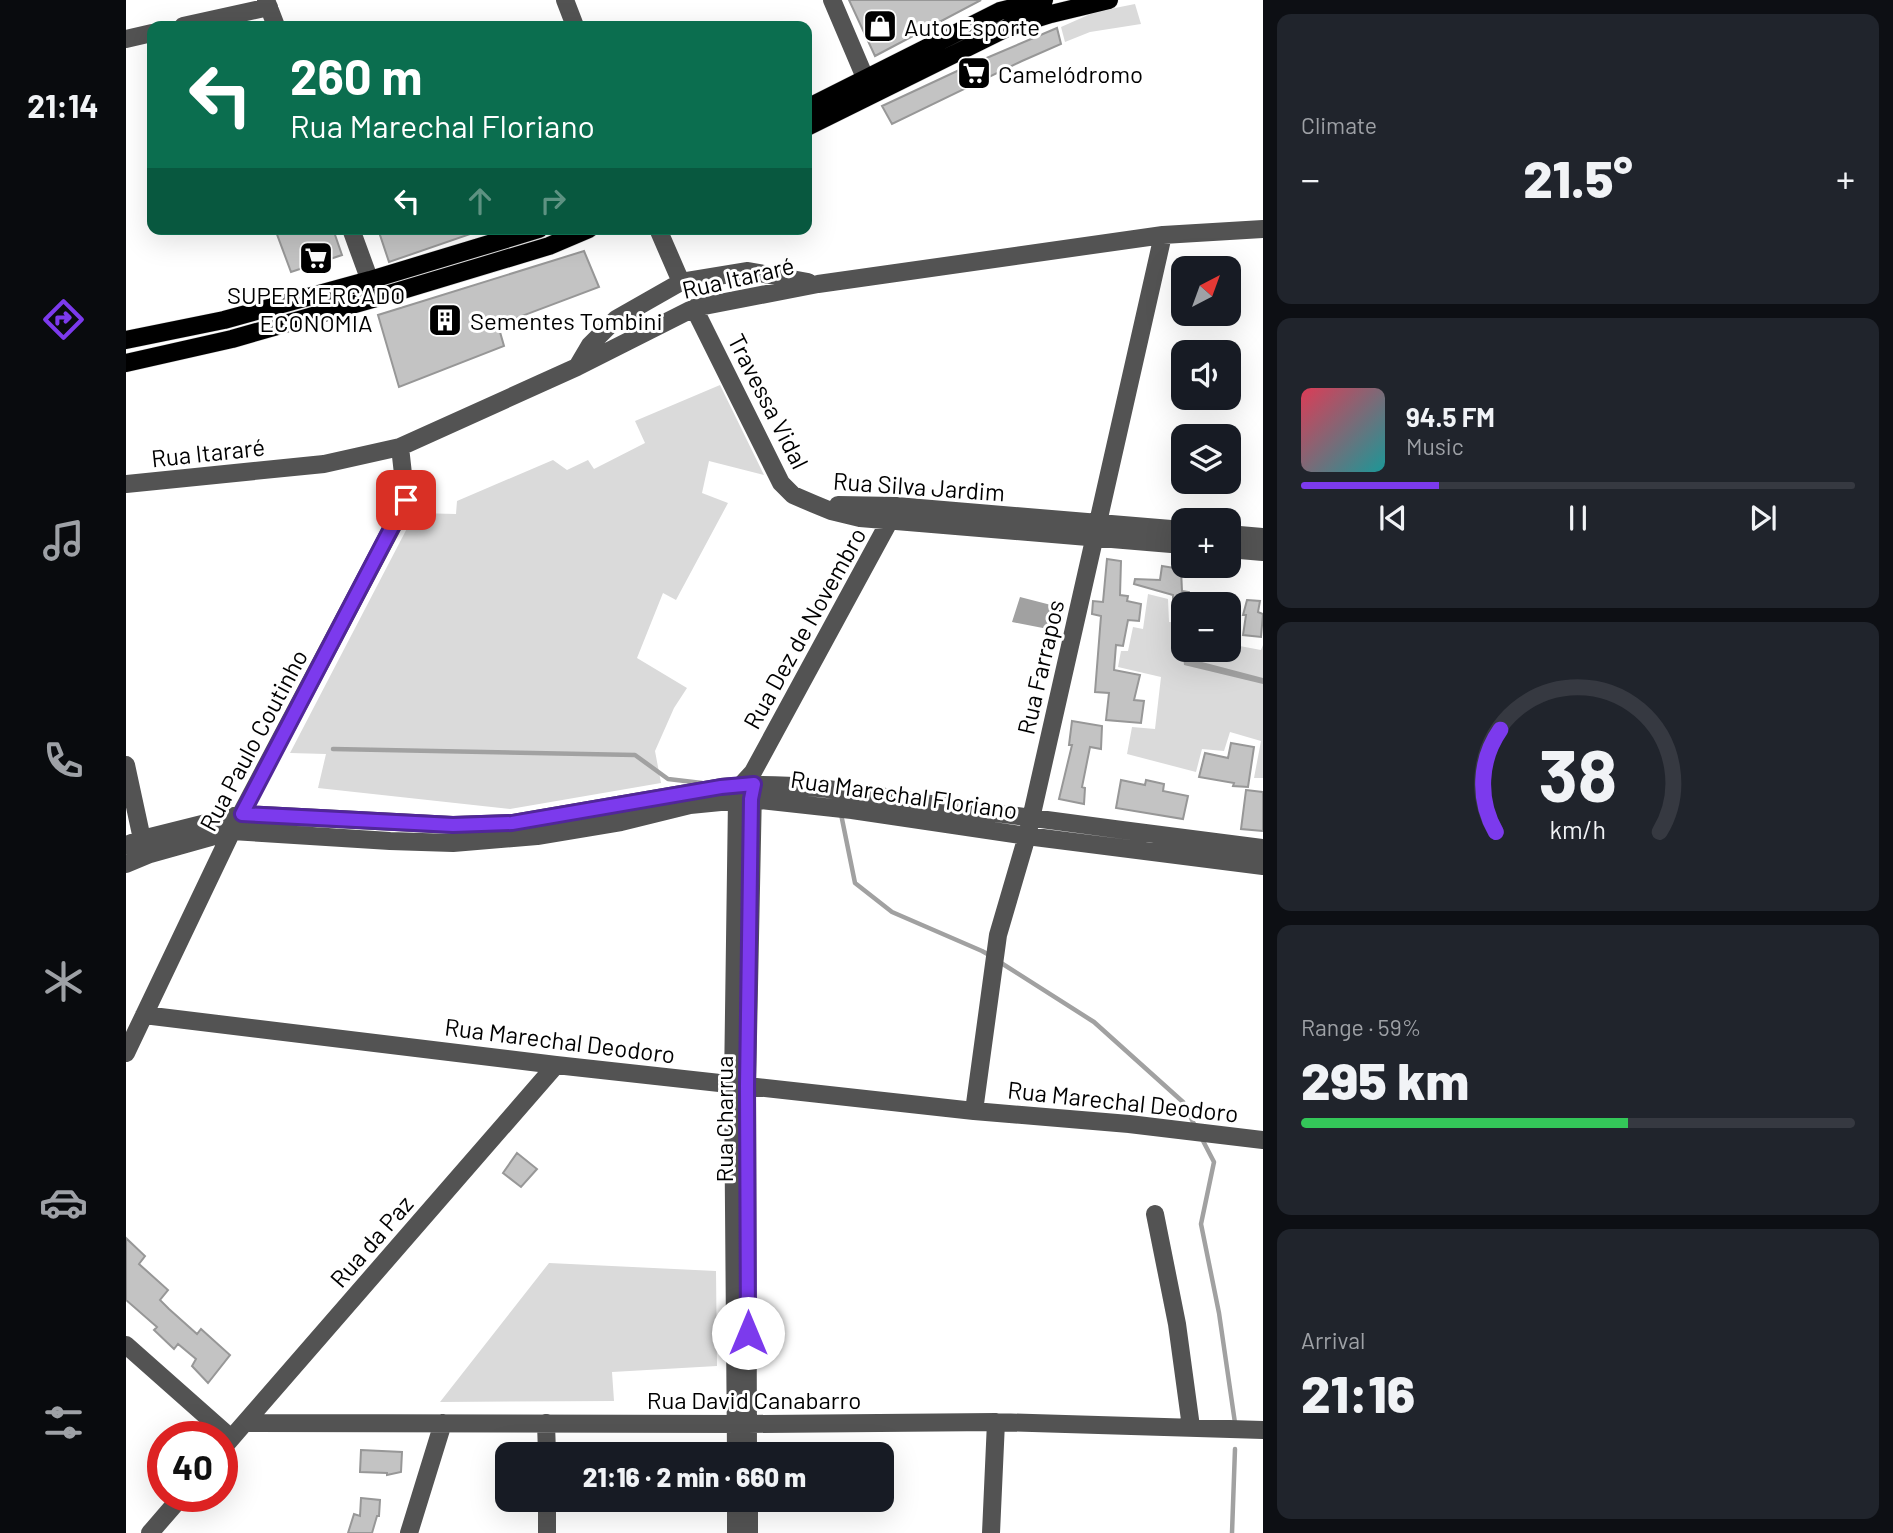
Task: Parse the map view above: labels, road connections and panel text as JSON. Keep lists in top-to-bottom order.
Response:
{
  "streets": {
    "street": [
      "Rua Itararé",
      "Travessa Vidal",
      "Rua Silva Jardim",
      "Rua Dez de Novembro",
      "Rua Farrapos",
      "Rua Paulo Coutinho",
      "Rua Marechal Floriano",
      "Rua Marechal Deodoro",
      "Rua Charrua",
      "Rua da Paz",
      "Rua David Canabarro"
    ]
  },
  "crossings": [
    ["Rua Itararé", "Travessa Vidal"],
    ["Rua Itararé", "Rua Farrapos"],
    ["Rua Itararé", "Rua Paulo Coutinho"],
    ["Travessa Vidal", "Rua Silva Jardim"],
    ["Rua Silva Jardim", "Rua Dez de Novembro"],
    ["Rua Silva Jardim", "Rua Farrapos"],
    ["Rua Dez de Novembro", "Rua Marechal Floriano"],
    ["Rua Dez de Novembro", "Rua Charrua"],
    ["Rua Farrapos", "Rua Marechal Floriano"],
    ["Rua Farrapos", "Rua Marechal Deodoro"],
    ["Rua Paulo Coutinho", "Rua Marechal Floriano"],
    ["Rua Paulo Coutinho", "Rua Marechal Deodoro"],
    ["Rua Marechal Floriano", "Rua Charrua"],
    ["Rua Marechal Deodoro", "Rua Charrua"],
    ["Rua Marechal Deodoro", "Rua da Paz"],
    ["Rua Charrua", "Rua David Canabarro"],
    ["Rua da Paz", "Rua David Canabarro"]
  ],
  "places": {
    "shop": ["Auto Esporte"],
    "supermarket": ["Camelódromo", "SUPERMERCADO ECONOMIA"],
    "building": ["Sementes Tombini"]
  },
  "north": "top right",
  "page": {
    "tabs": "21:14",
    "tile": [
      "Climate",
      ["Range · 59%", "295 km"],
      ["Arrival", "21:16"]
    ],
    "turn": ["260 m", "Rua Marechal Floriano"],
    "heat": ["−", "21.5°", "+"],
    "map_buttons": ["+", "−"],
    "song": ["94.5 FM", "Music"],
    "limit": "40",
    "trip": "21:16 · 2 min · 660 m",
    "gauge": ["38", "km/h"]
  }
}
